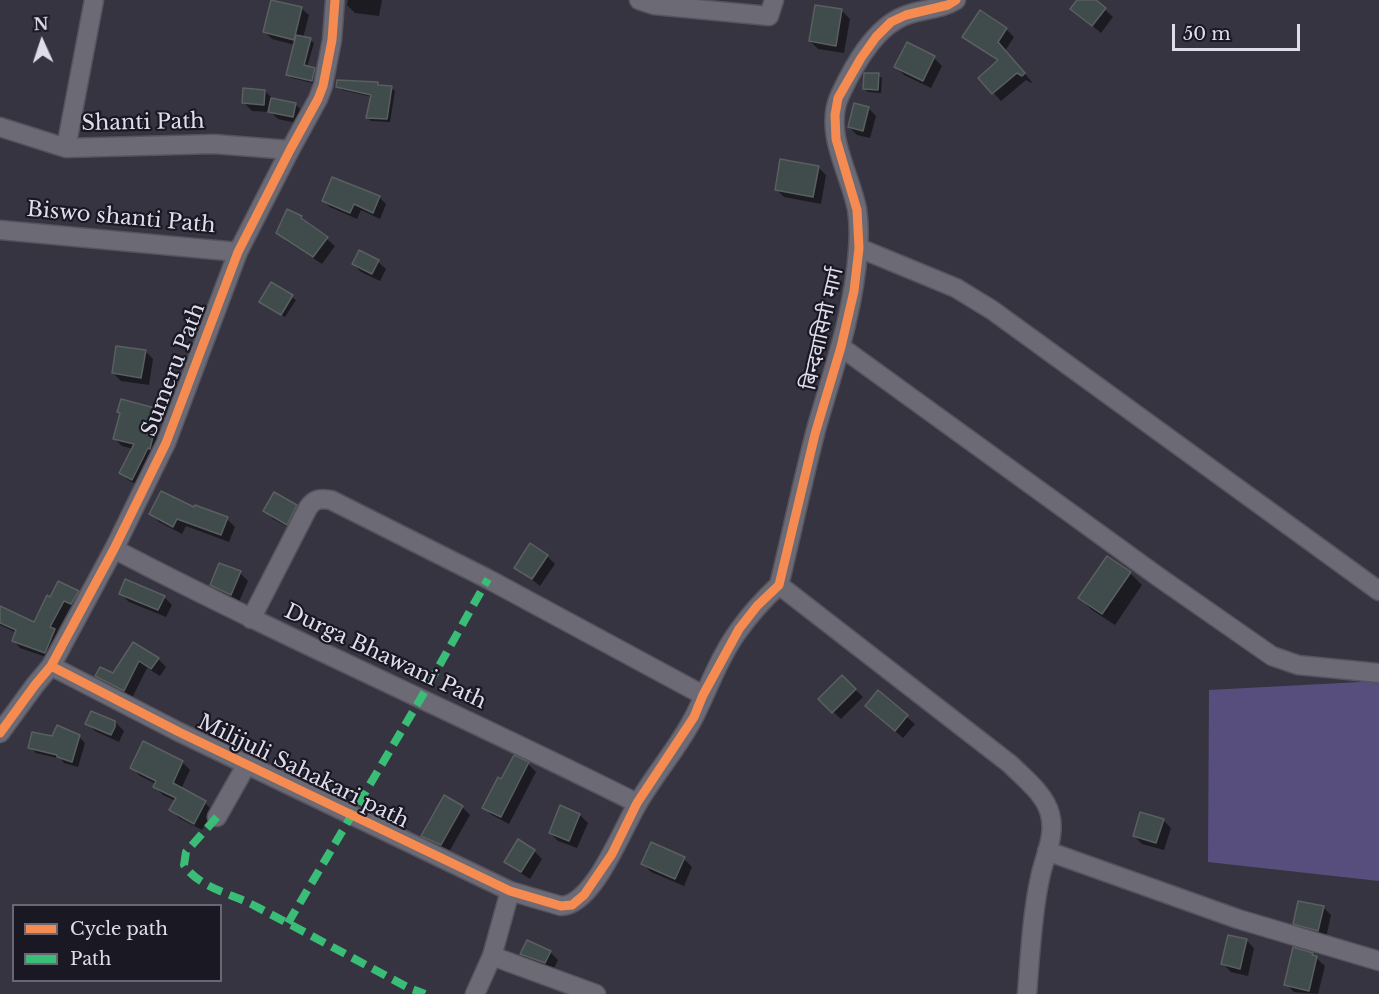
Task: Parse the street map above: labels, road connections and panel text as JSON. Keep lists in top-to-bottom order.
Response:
{
  "streets": {
    "street": [
      "Shanti Path",
      "Biswo shanti Path",
      "बिन्दवासिनी मार्ग",
      "Sumeru Path",
      "Durga Bhawani Path",
      "Milijuli Sahakari path"
    ]
  },
  "crossings": [
    ["Shanti Path", "Sumeru Path"],
    ["Biswo shanti Path", "Sumeru Path"],
    ["बिन्दवासिनी मार्ग", "Milijuli Sahakari path"],
    ["Sumeru Path", "Durga Bhawani Path"],
    ["Sumeru Path", "Milijuli Sahakari path"],
    ["Durga Bhawani Path", "Milijuli Sahakari path"]
  ],
  "legend": ["Cycle path", "Path"],
  "scale_bar": "50 m",
  "north": "top"
}
